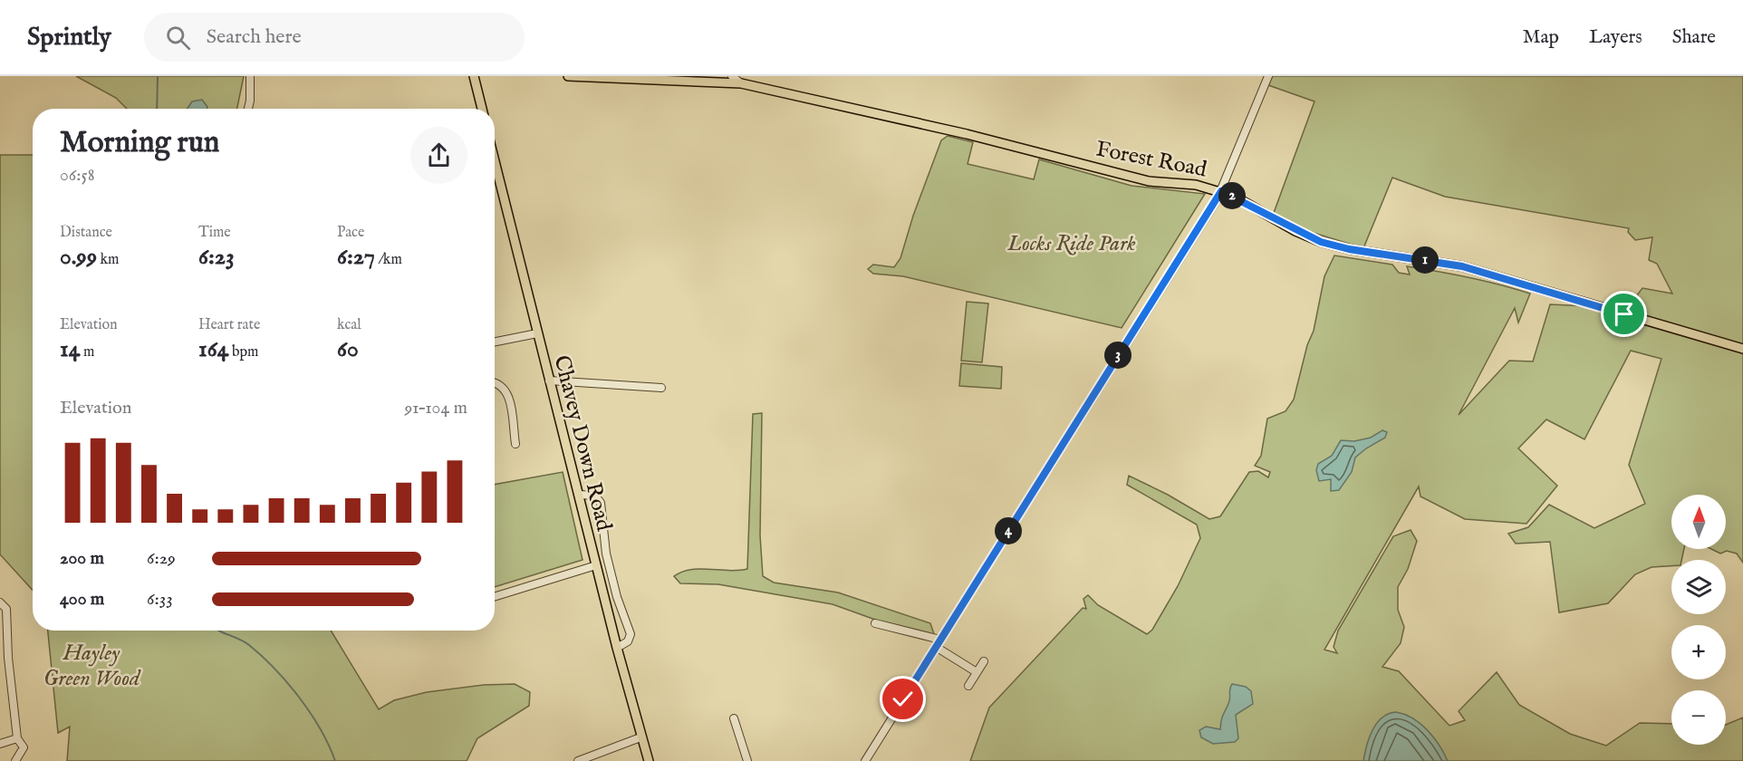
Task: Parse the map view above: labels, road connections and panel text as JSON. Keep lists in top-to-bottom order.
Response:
{
  "streets": {
    "main road": ["Forest Road", "Chavey Down Road"]
  },
  "parks": ["Locks Ride Park", "Hayley Green Wood"],
  "north": "top",
  "page": {
    "header": "Sprintly",
    "search": "Search here",
    "nav": ["Map", "Layers", "Share"],
    "heading": ["Morning run", "06:58"],
    "pins": [
      "2",
      "1",
      "3",
      "4"
    ],
    "stats": [
      ["Distance", "0.99 km"],
      ["Time", "6:23"],
      ["Pace", "6:27 /km"],
      ["Elevation", "14 m"],
      ["Heart rate", "164 bpm"],
      ["kcal", "60"]
    ],
    "chart": ["Elevation", "91–104 m"],
    "map_buttons": ["+", "−"],
    "list": [
      {
        "name": "200 m",
        "note": "6:29"
      },
      {
        "name": "400 m",
        "note": "6:33"
      }
    ]
  }
}
